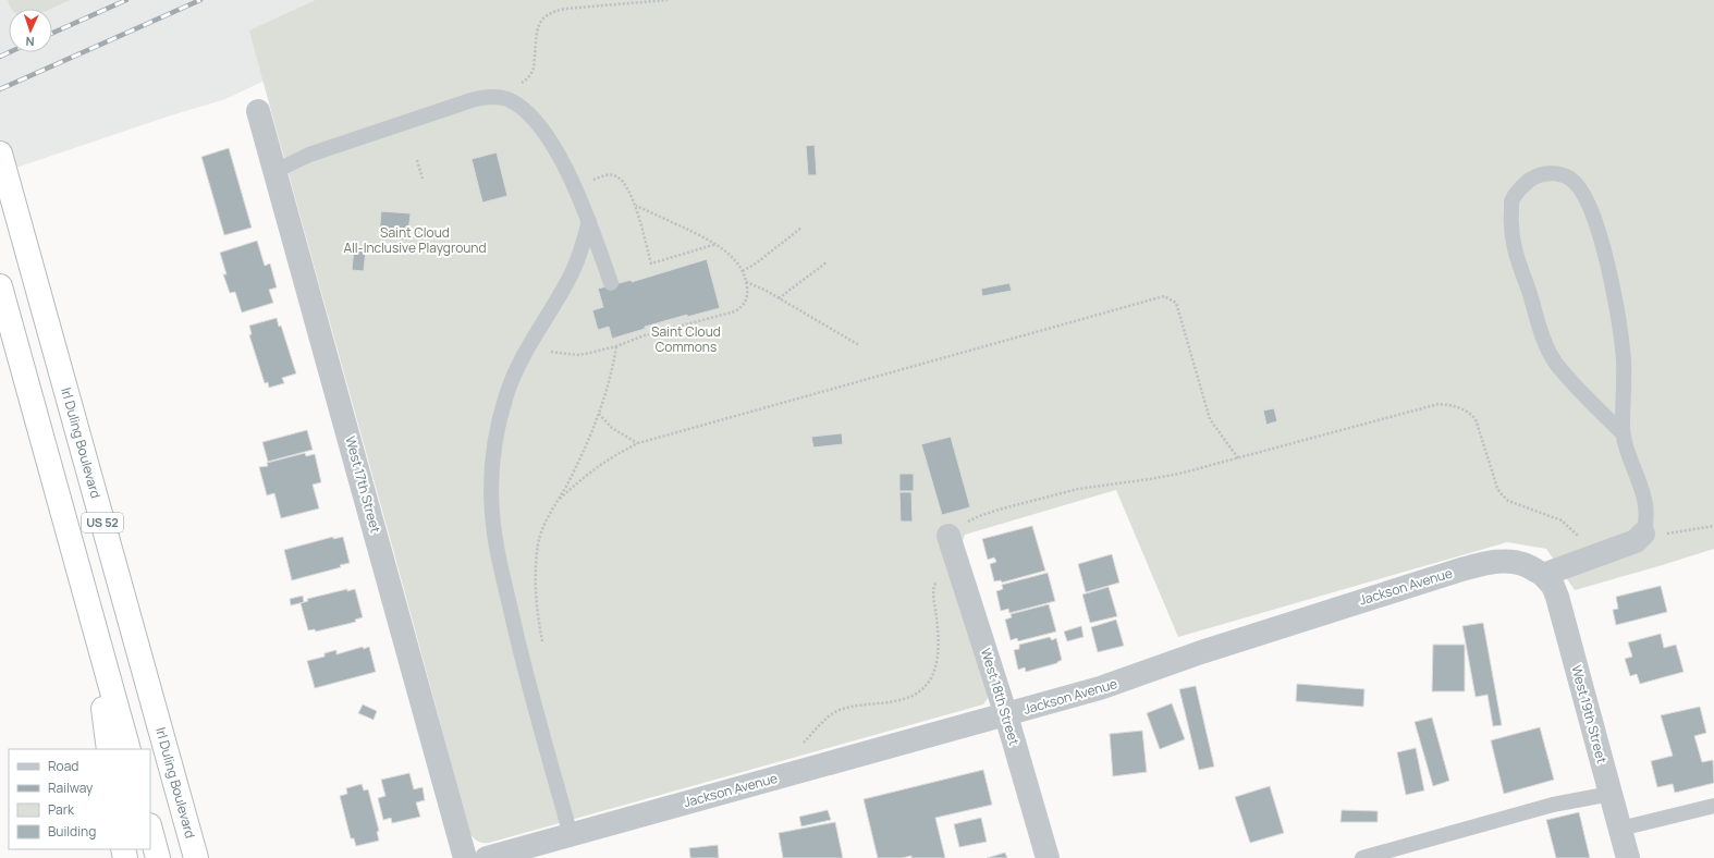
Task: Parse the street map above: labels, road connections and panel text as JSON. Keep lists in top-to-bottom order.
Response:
{
  "streets": {
    "highway": ["Irl Duling Boulevard", "US 52"],
    "street": [
      "West 17th Street",
      "Jackson Avenue",
      "West 18th Street",
      "West 19th Street"
    ]
  },
  "crossings": [
    ["Jackson Avenue", "West 18th Street"],
    ["Jackson Avenue", "West 19th Street"]
  ],
  "parks": ["Saint Cloud All-Inclusive Playground", "Saint Cloud Commons"],
  "legend": [
    "Road",
    "Railway",
    "Park",
    "Building"
  ],
  "north": "bottom"
}
